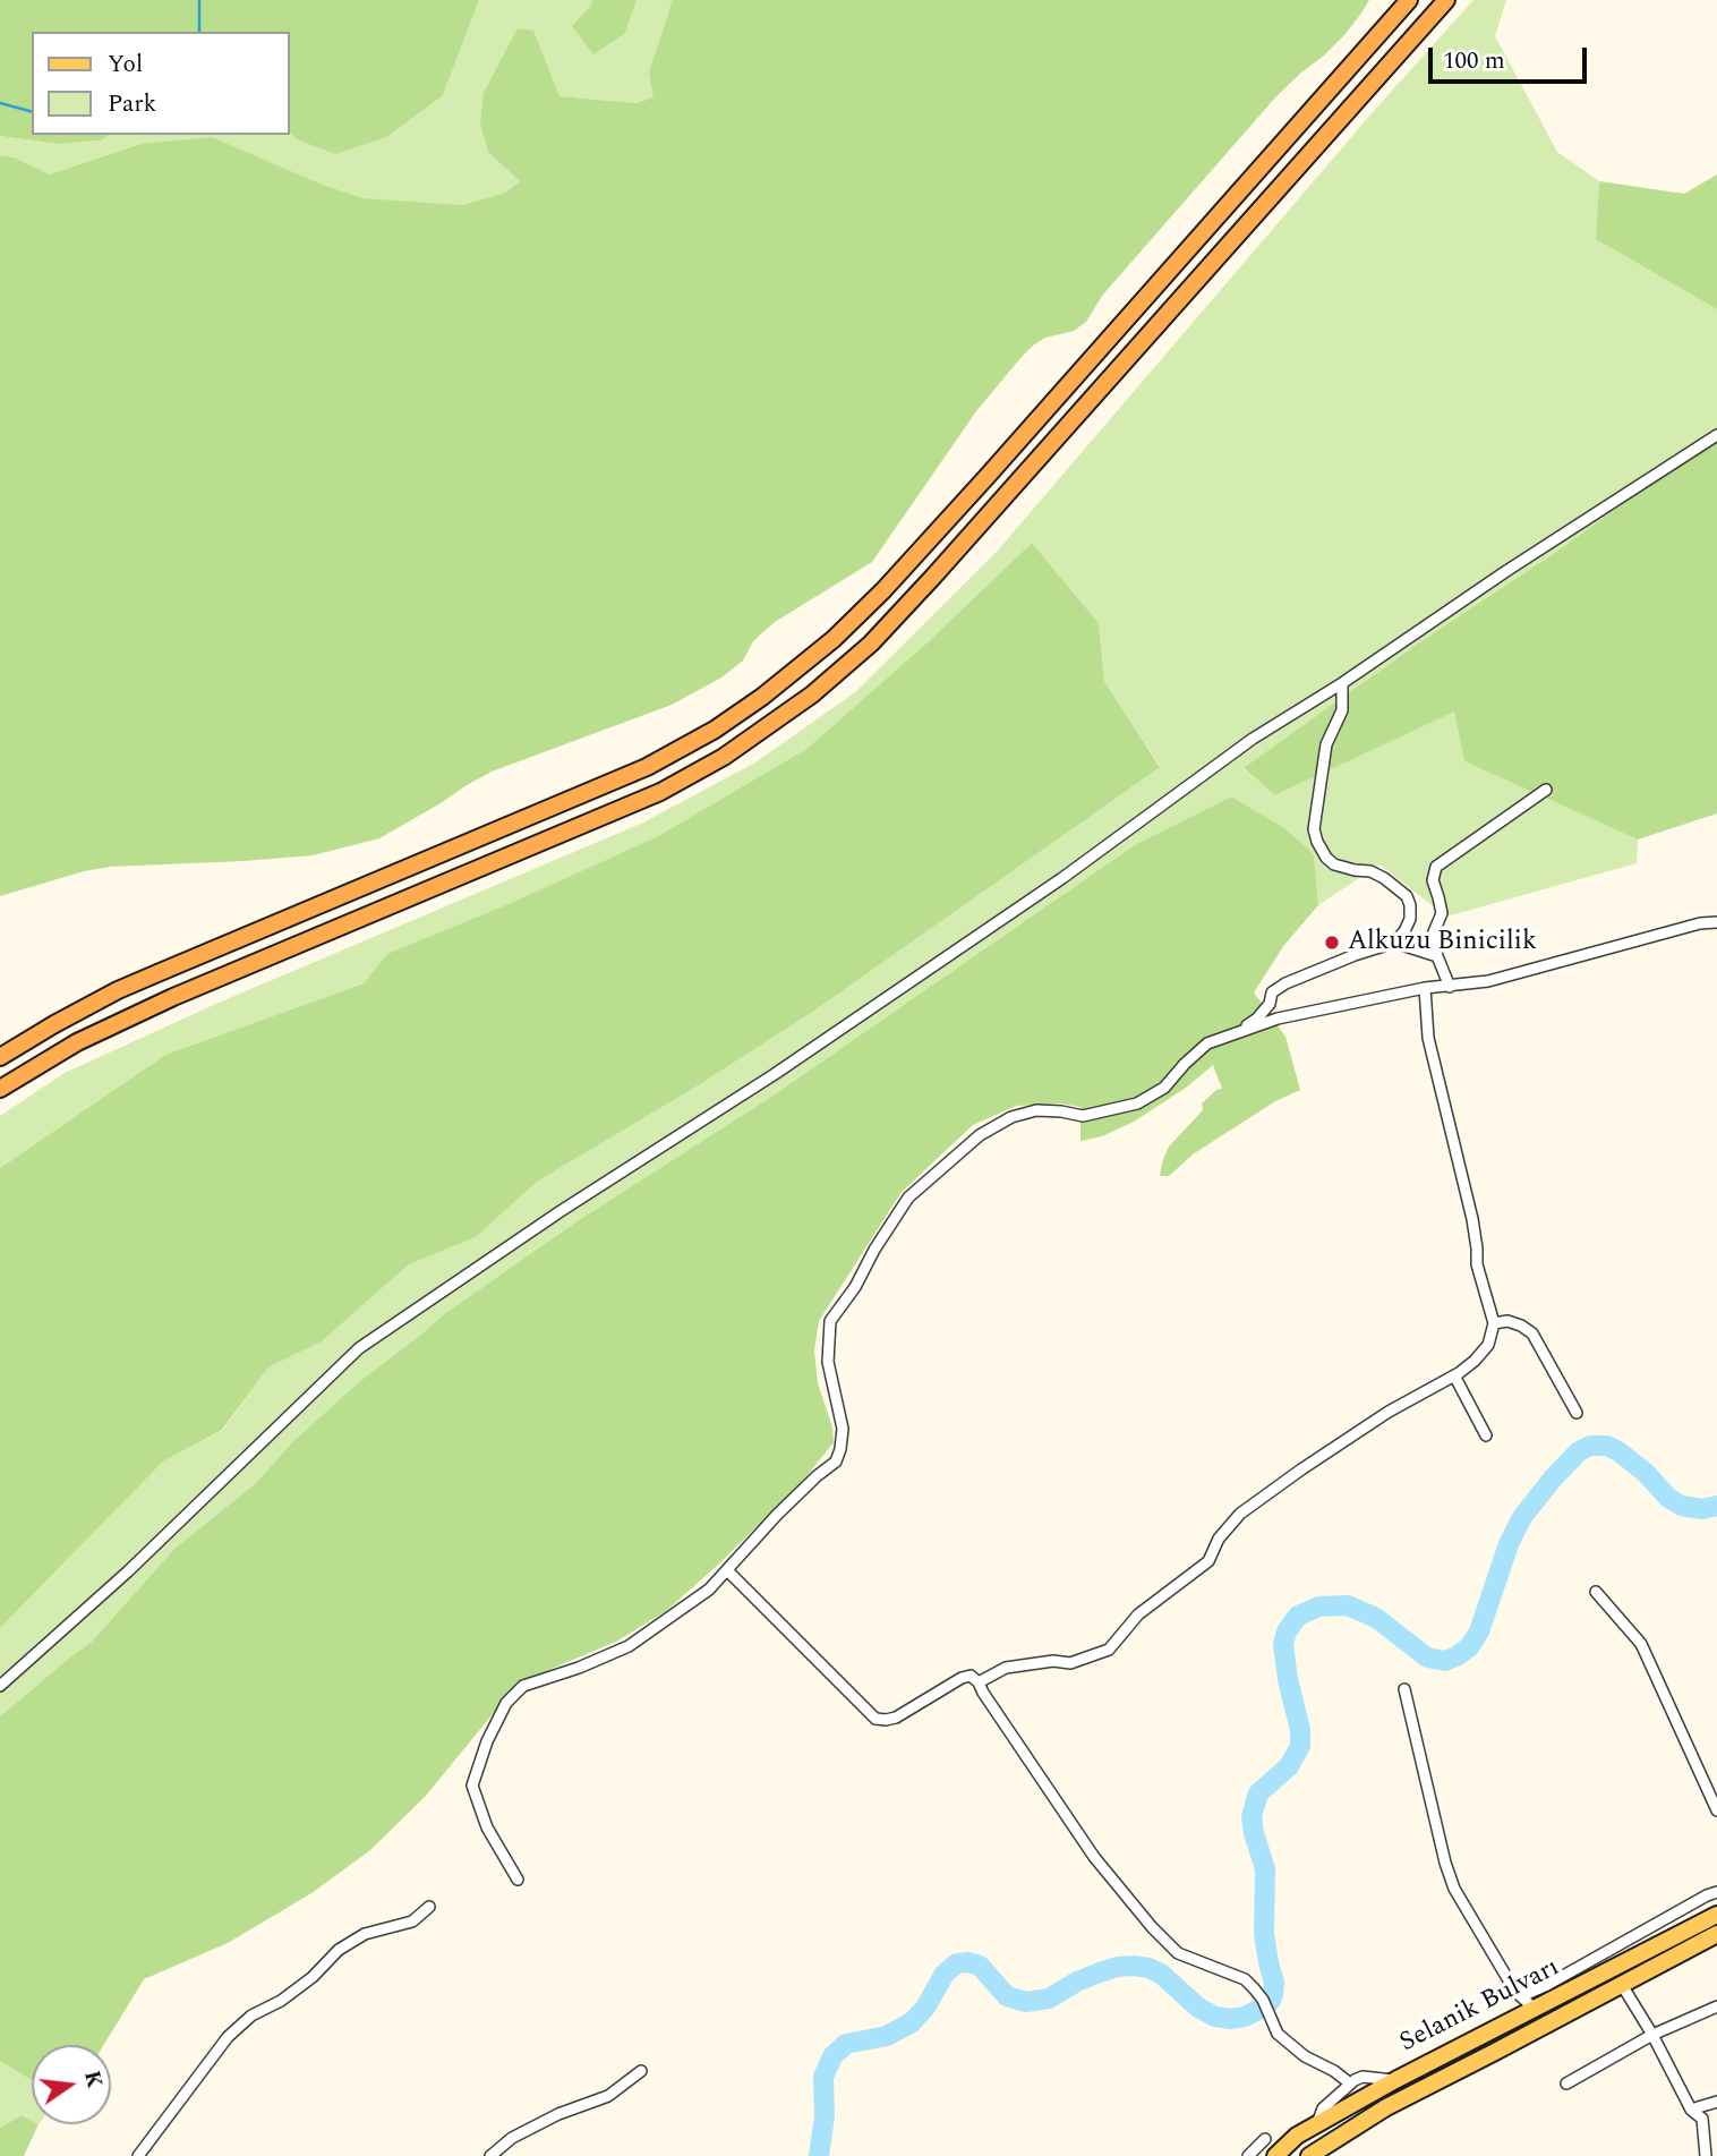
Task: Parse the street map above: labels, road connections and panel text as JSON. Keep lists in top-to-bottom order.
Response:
{
  "streets": {
    "main road": ["Selanik Bulvarı"]
  },
  "places": ["Alkuzu Binicilik"],
  "legend": ["Yol", "Park"],
  "scale_bar": "100 m",
  "north": "right"
}
